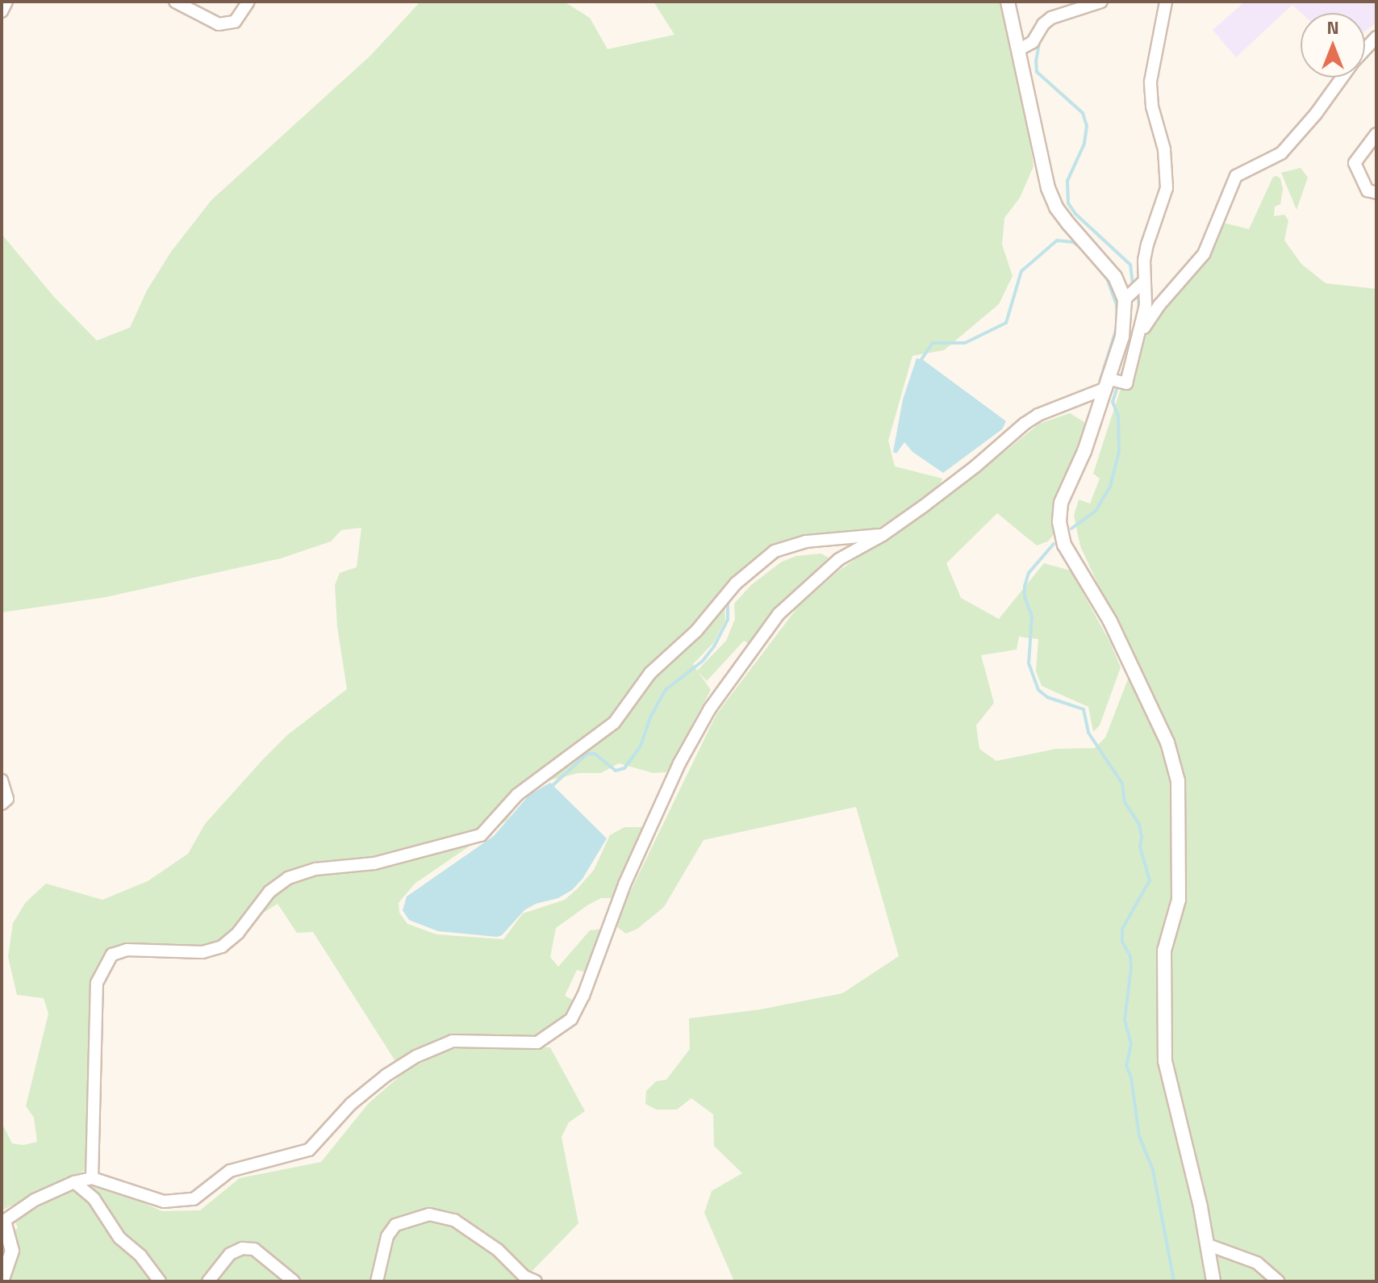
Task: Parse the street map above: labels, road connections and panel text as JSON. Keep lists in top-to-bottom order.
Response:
{
  "north": "top"
}
